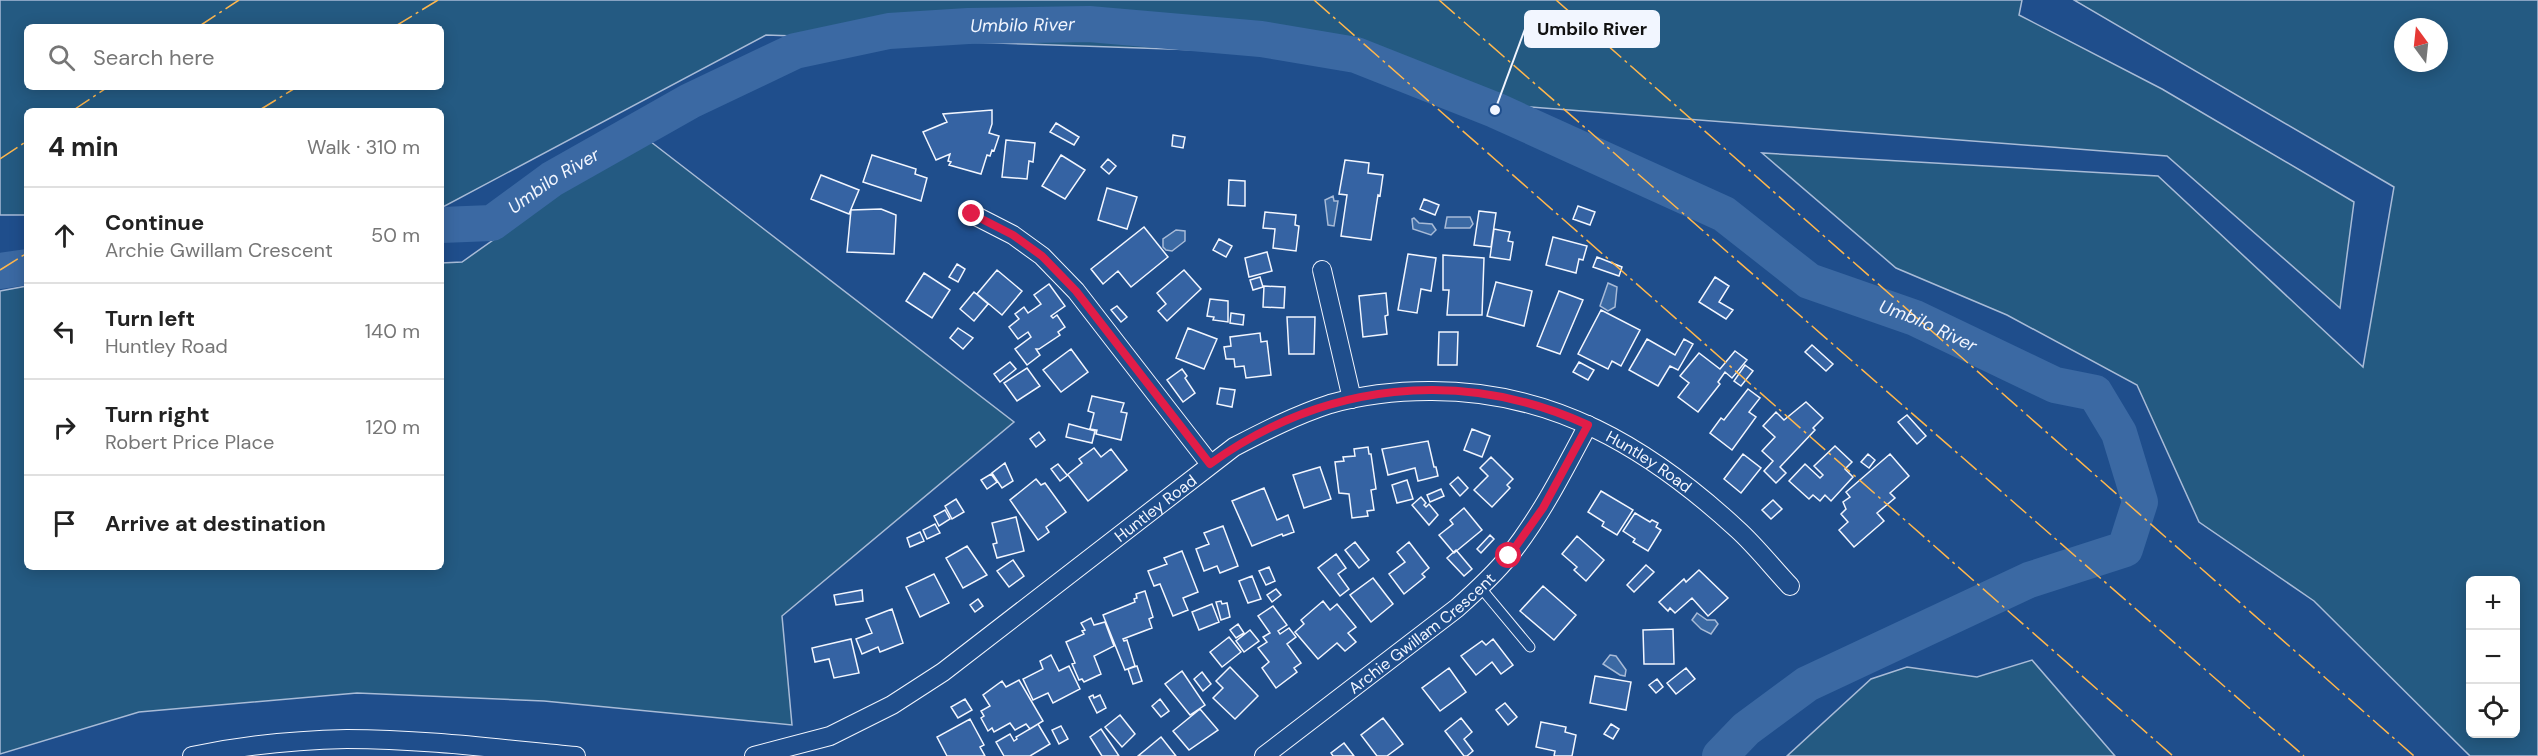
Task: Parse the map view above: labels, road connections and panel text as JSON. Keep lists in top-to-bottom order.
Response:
{
  "streets": {
    "street": ["Huntley Road", "Archie Gwillam Crescent"]
  },
  "crossings": [
    ["Huntley Road", "Archie Gwillam Crescent"]
  ],
  "water": ["Umbilo River"],
  "places": ["Umbilo River"],
  "north": "top",
  "page": {
    "search": "Search here",
    "heading": ["4 min", "Walk · 310 m"],
    "list": [
      ["Continue", "Archie Gwillam Crescent", "50 m"],
      ["Turn left", "Huntley Road", "140 m"],
      ["Turn right", "Robert Price Place", "120 m"],
      "Arrive at destination"
    ],
    "map_buttons": ["+", "−"]
  }
}
